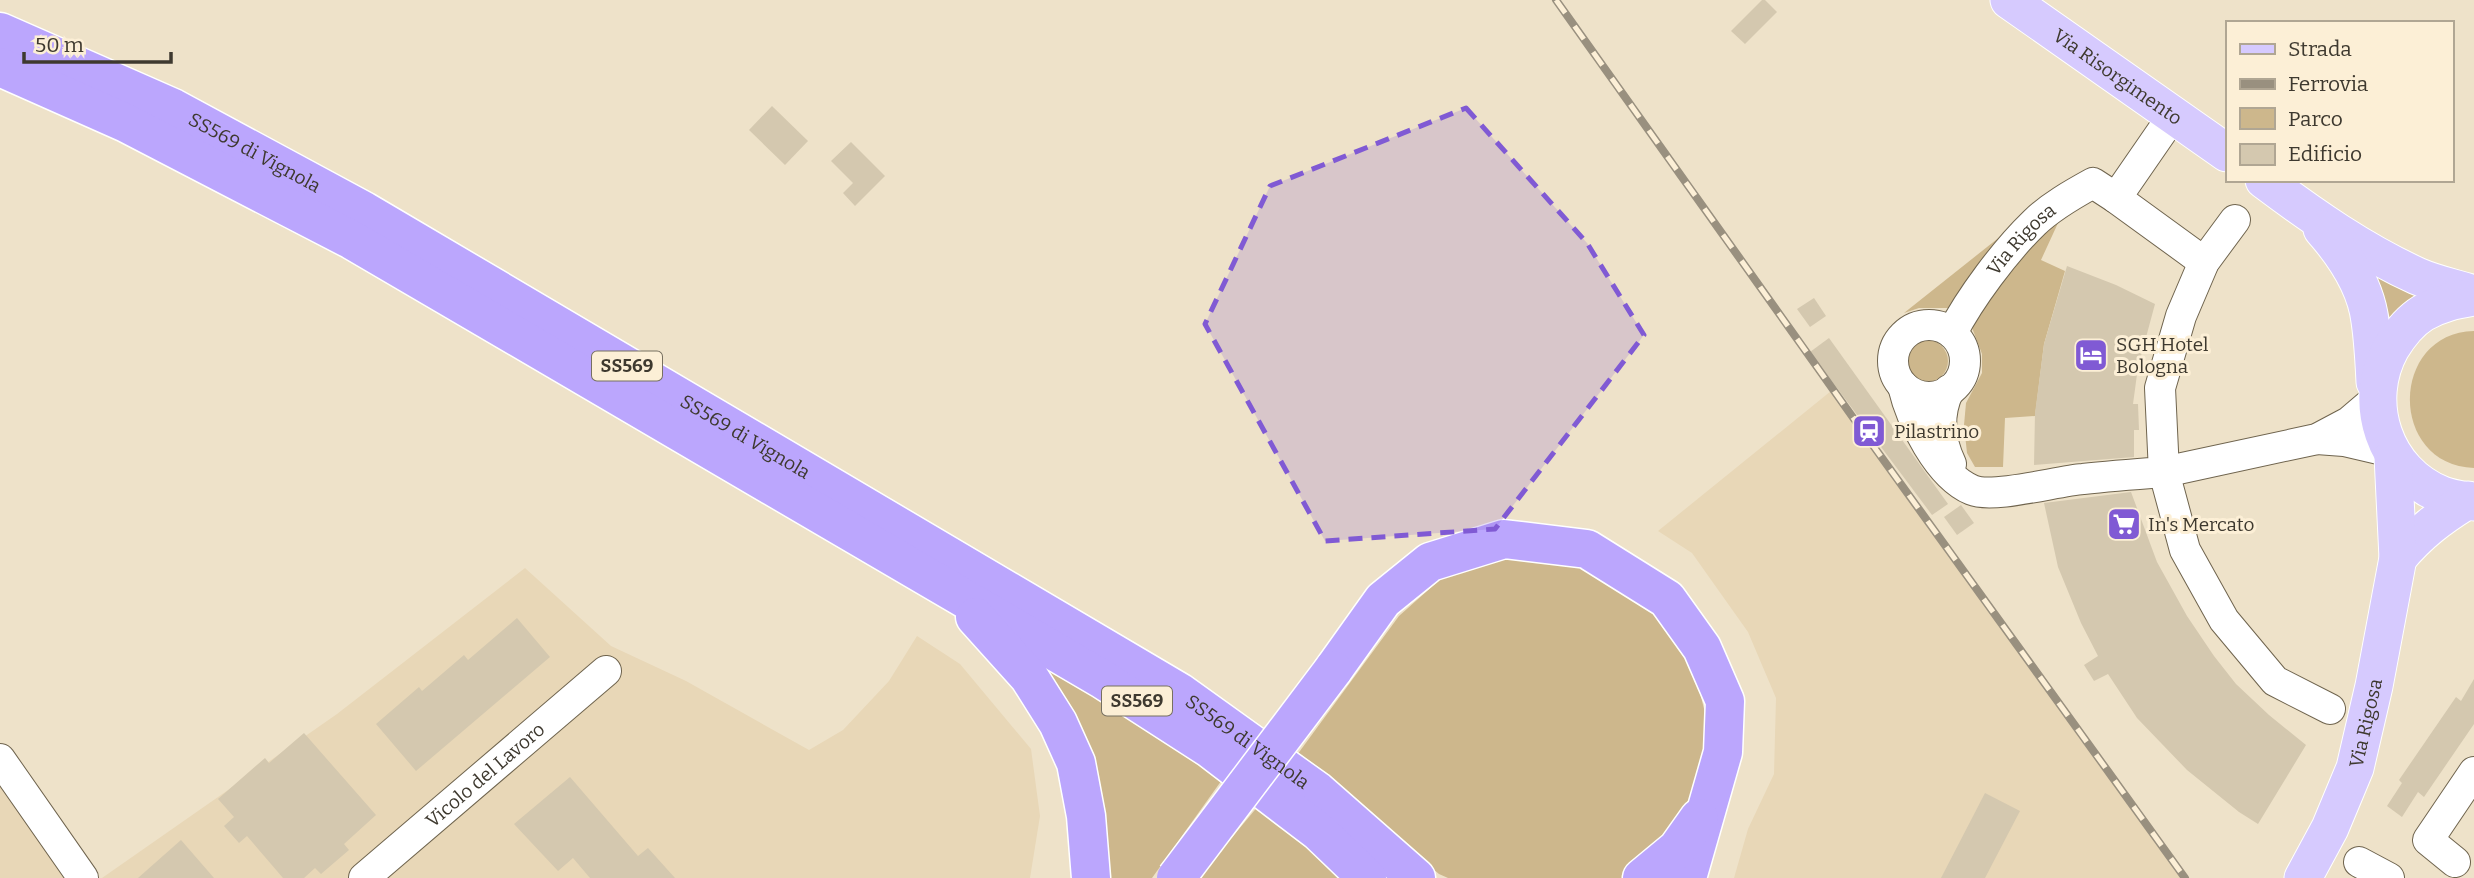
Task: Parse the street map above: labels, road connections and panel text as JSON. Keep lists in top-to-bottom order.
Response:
{
  "streets": {
    "highway": ["SS569 di Vignola", "SS569"],
    "main road": ["Via Risorgimento", "Via Rigosa"],
    "street": ["Vicolo del Lavoro"]
  },
  "places": {
    "hotel": ["SGH Hotel Bologna"],
    "station": ["Pilastrino"],
    "supermarket": ["In's Mercato"]
  },
  "legend": [
    "Strada",
    "Ferrovia",
    "Parco",
    "Edificio"
  ],
  "scale_bar": "50 m"
}
